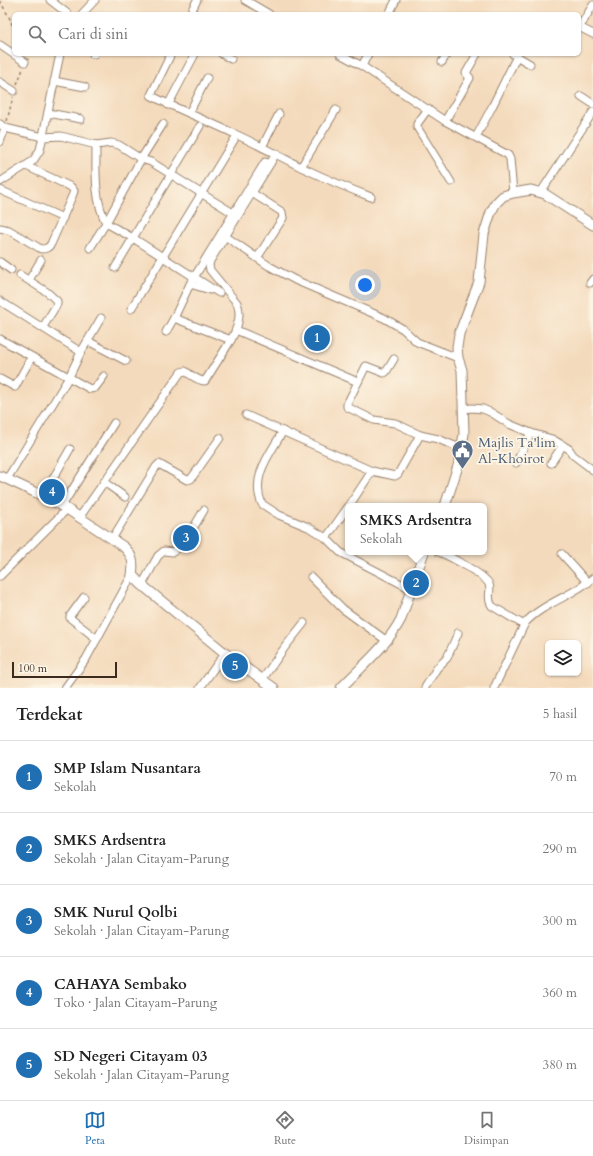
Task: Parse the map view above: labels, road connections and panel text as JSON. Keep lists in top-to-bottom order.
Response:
{
  "places": {
    "public building": ["Majlis Ta'lim Al-Khoirot"]
  },
  "scale_bar": "100 m",
  "page": {
    "search": "Cari di sini",
    "pins": [
      "1",
      "4",
      "3",
      "2",
      "5"
    ],
    "popup": ["SMKS Ardsentra", "Sekolah"],
    "scale": "100 m",
    "heading": ["Terdekat", "5 hasil"],
    "list": [
      {
        "mark": "1",
        "name": "SMP Islam Nusantara",
        "note": "Sekolah",
        "value": "70 m"
      },
      {
        "mark": "2",
        "name": "SMKS Ardsentra",
        "note": "Sekolah · Jalan Citayam-Parung",
        "value": "290 m"
      },
      {
        "mark": "3",
        "name": "SMK Nurul Qolbi",
        "note": "Sekolah · Jalan Citayam-Parung",
        "value": "300 m"
      },
      {
        "mark": "4",
        "name": "CAHAYA Sembako",
        "note": "Toko · Jalan Citayam-Parung",
        "value": "360 m"
      },
      {
        "mark": "5",
        "name": "SD Negeri Citayam 03",
        "note": "Sekolah · Jalan Citayam-Parung",
        "value": "380 m"
      }
    ],
    "nav": ["Peta", "Rute", "Disimpan"]
  }
}
